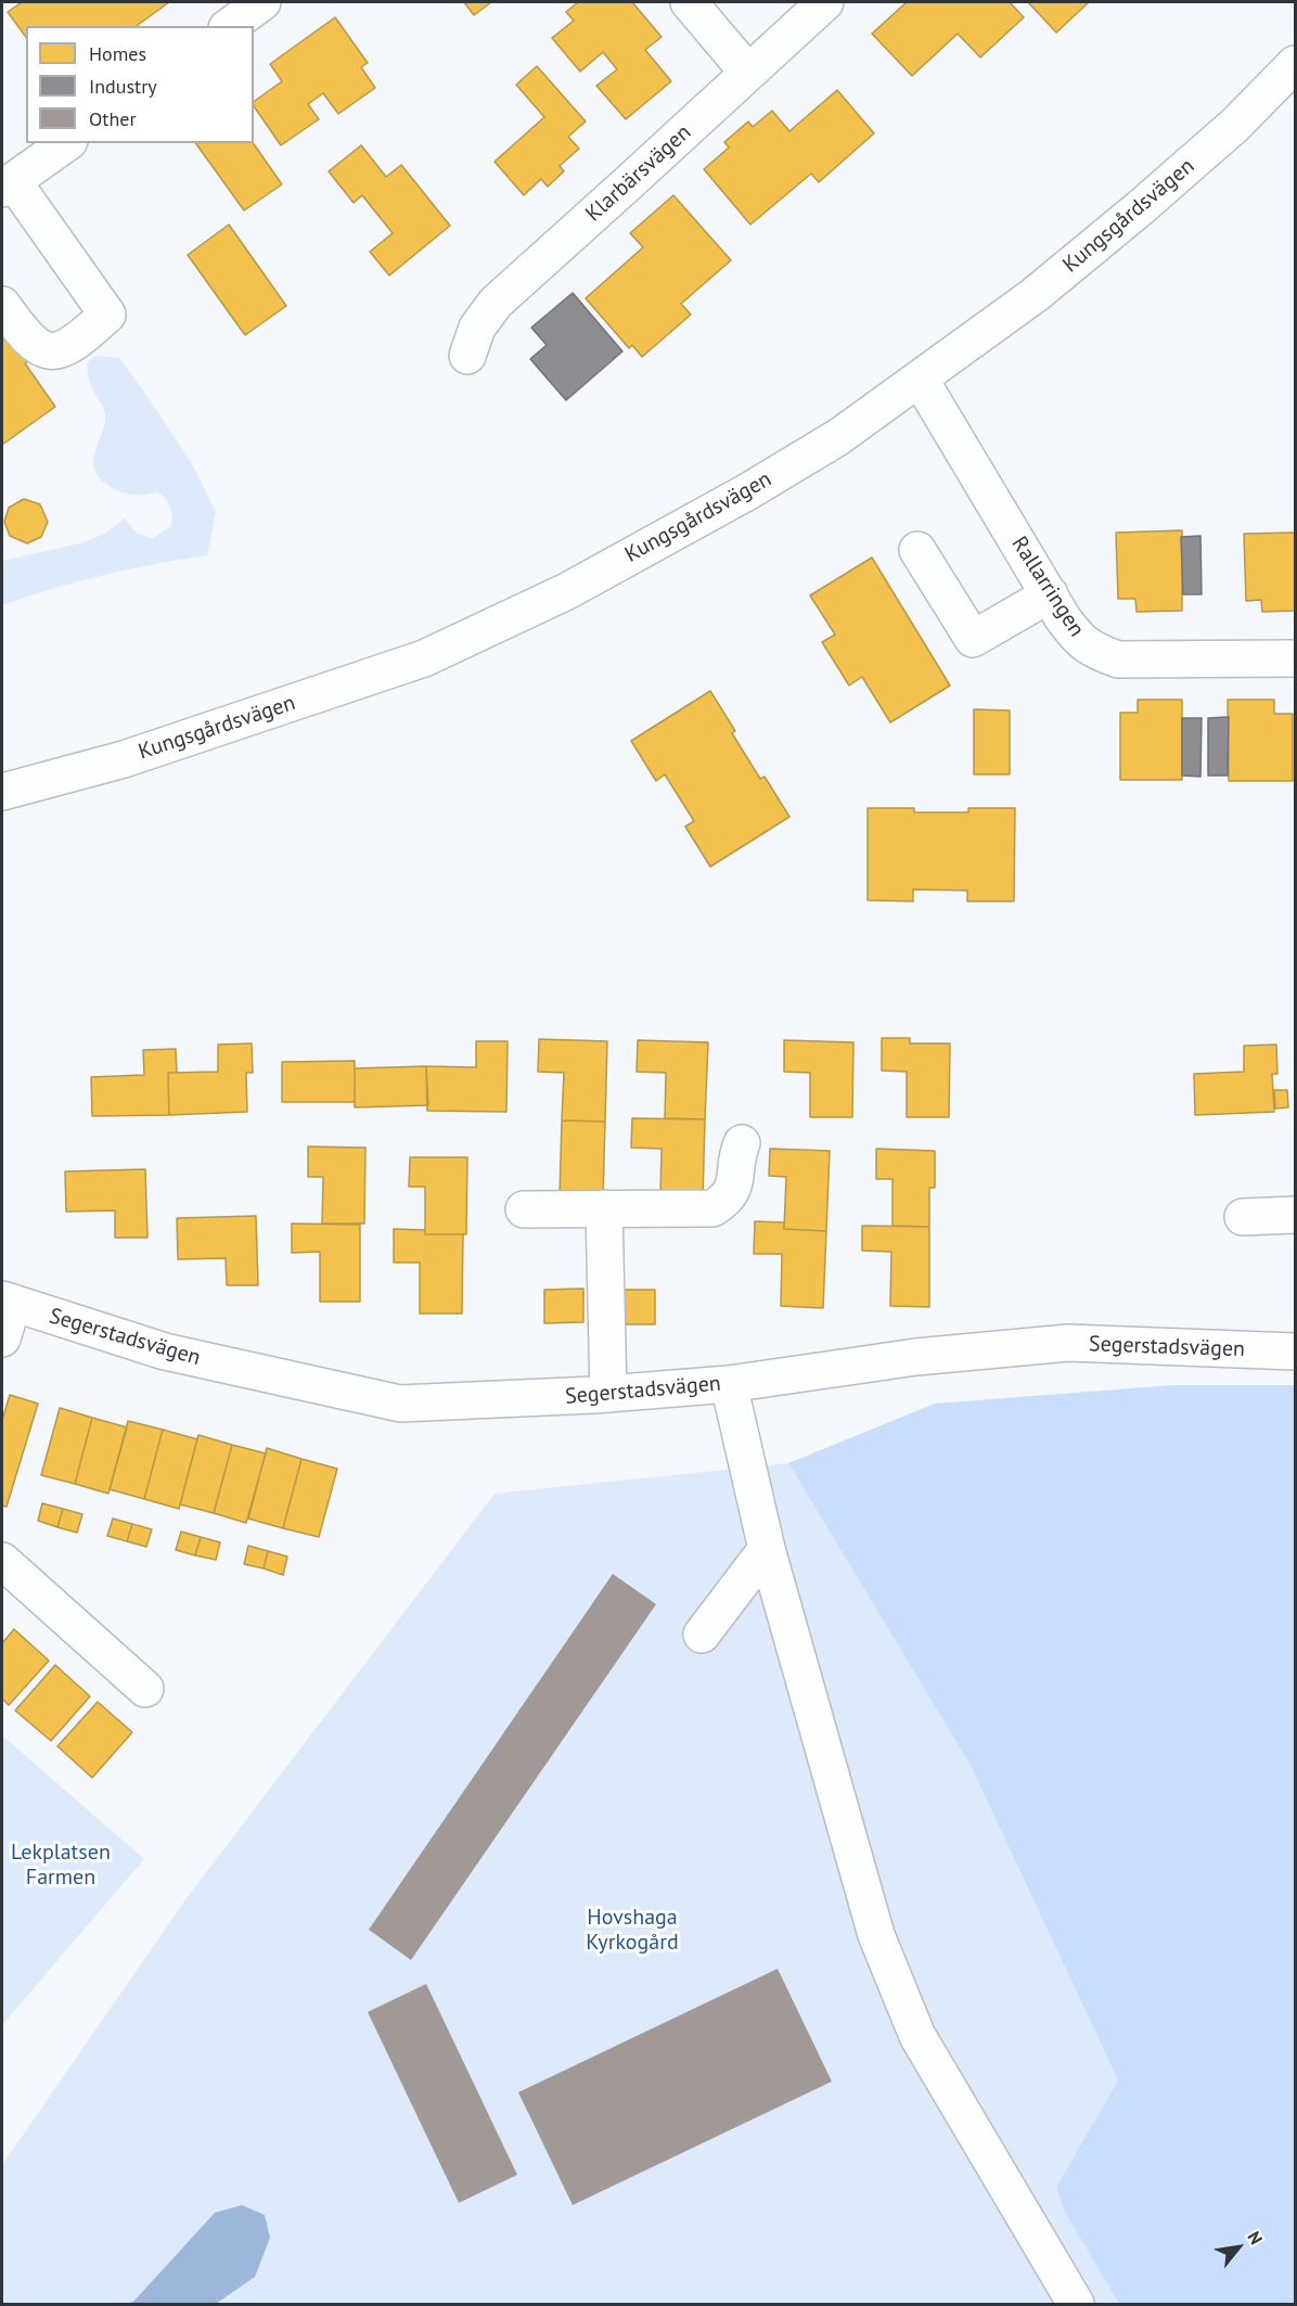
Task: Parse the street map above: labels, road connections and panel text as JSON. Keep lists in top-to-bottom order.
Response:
{
  "streets": {
    "street": [
      "Klarbärsvägen",
      "Kungsgårdsvägen",
      "Rallarringen",
      "Segerstadsvägen"
    ]
  },
  "crossings": [
    ["Kungsgårdsvägen", "Rallarringen"]
  ],
  "parks": ["Lekplatsen Farmen", "Hovshaga Kyrkogård"],
  "legend": ["Homes", "Industry", "Other"],
  "north": "top right"
}
